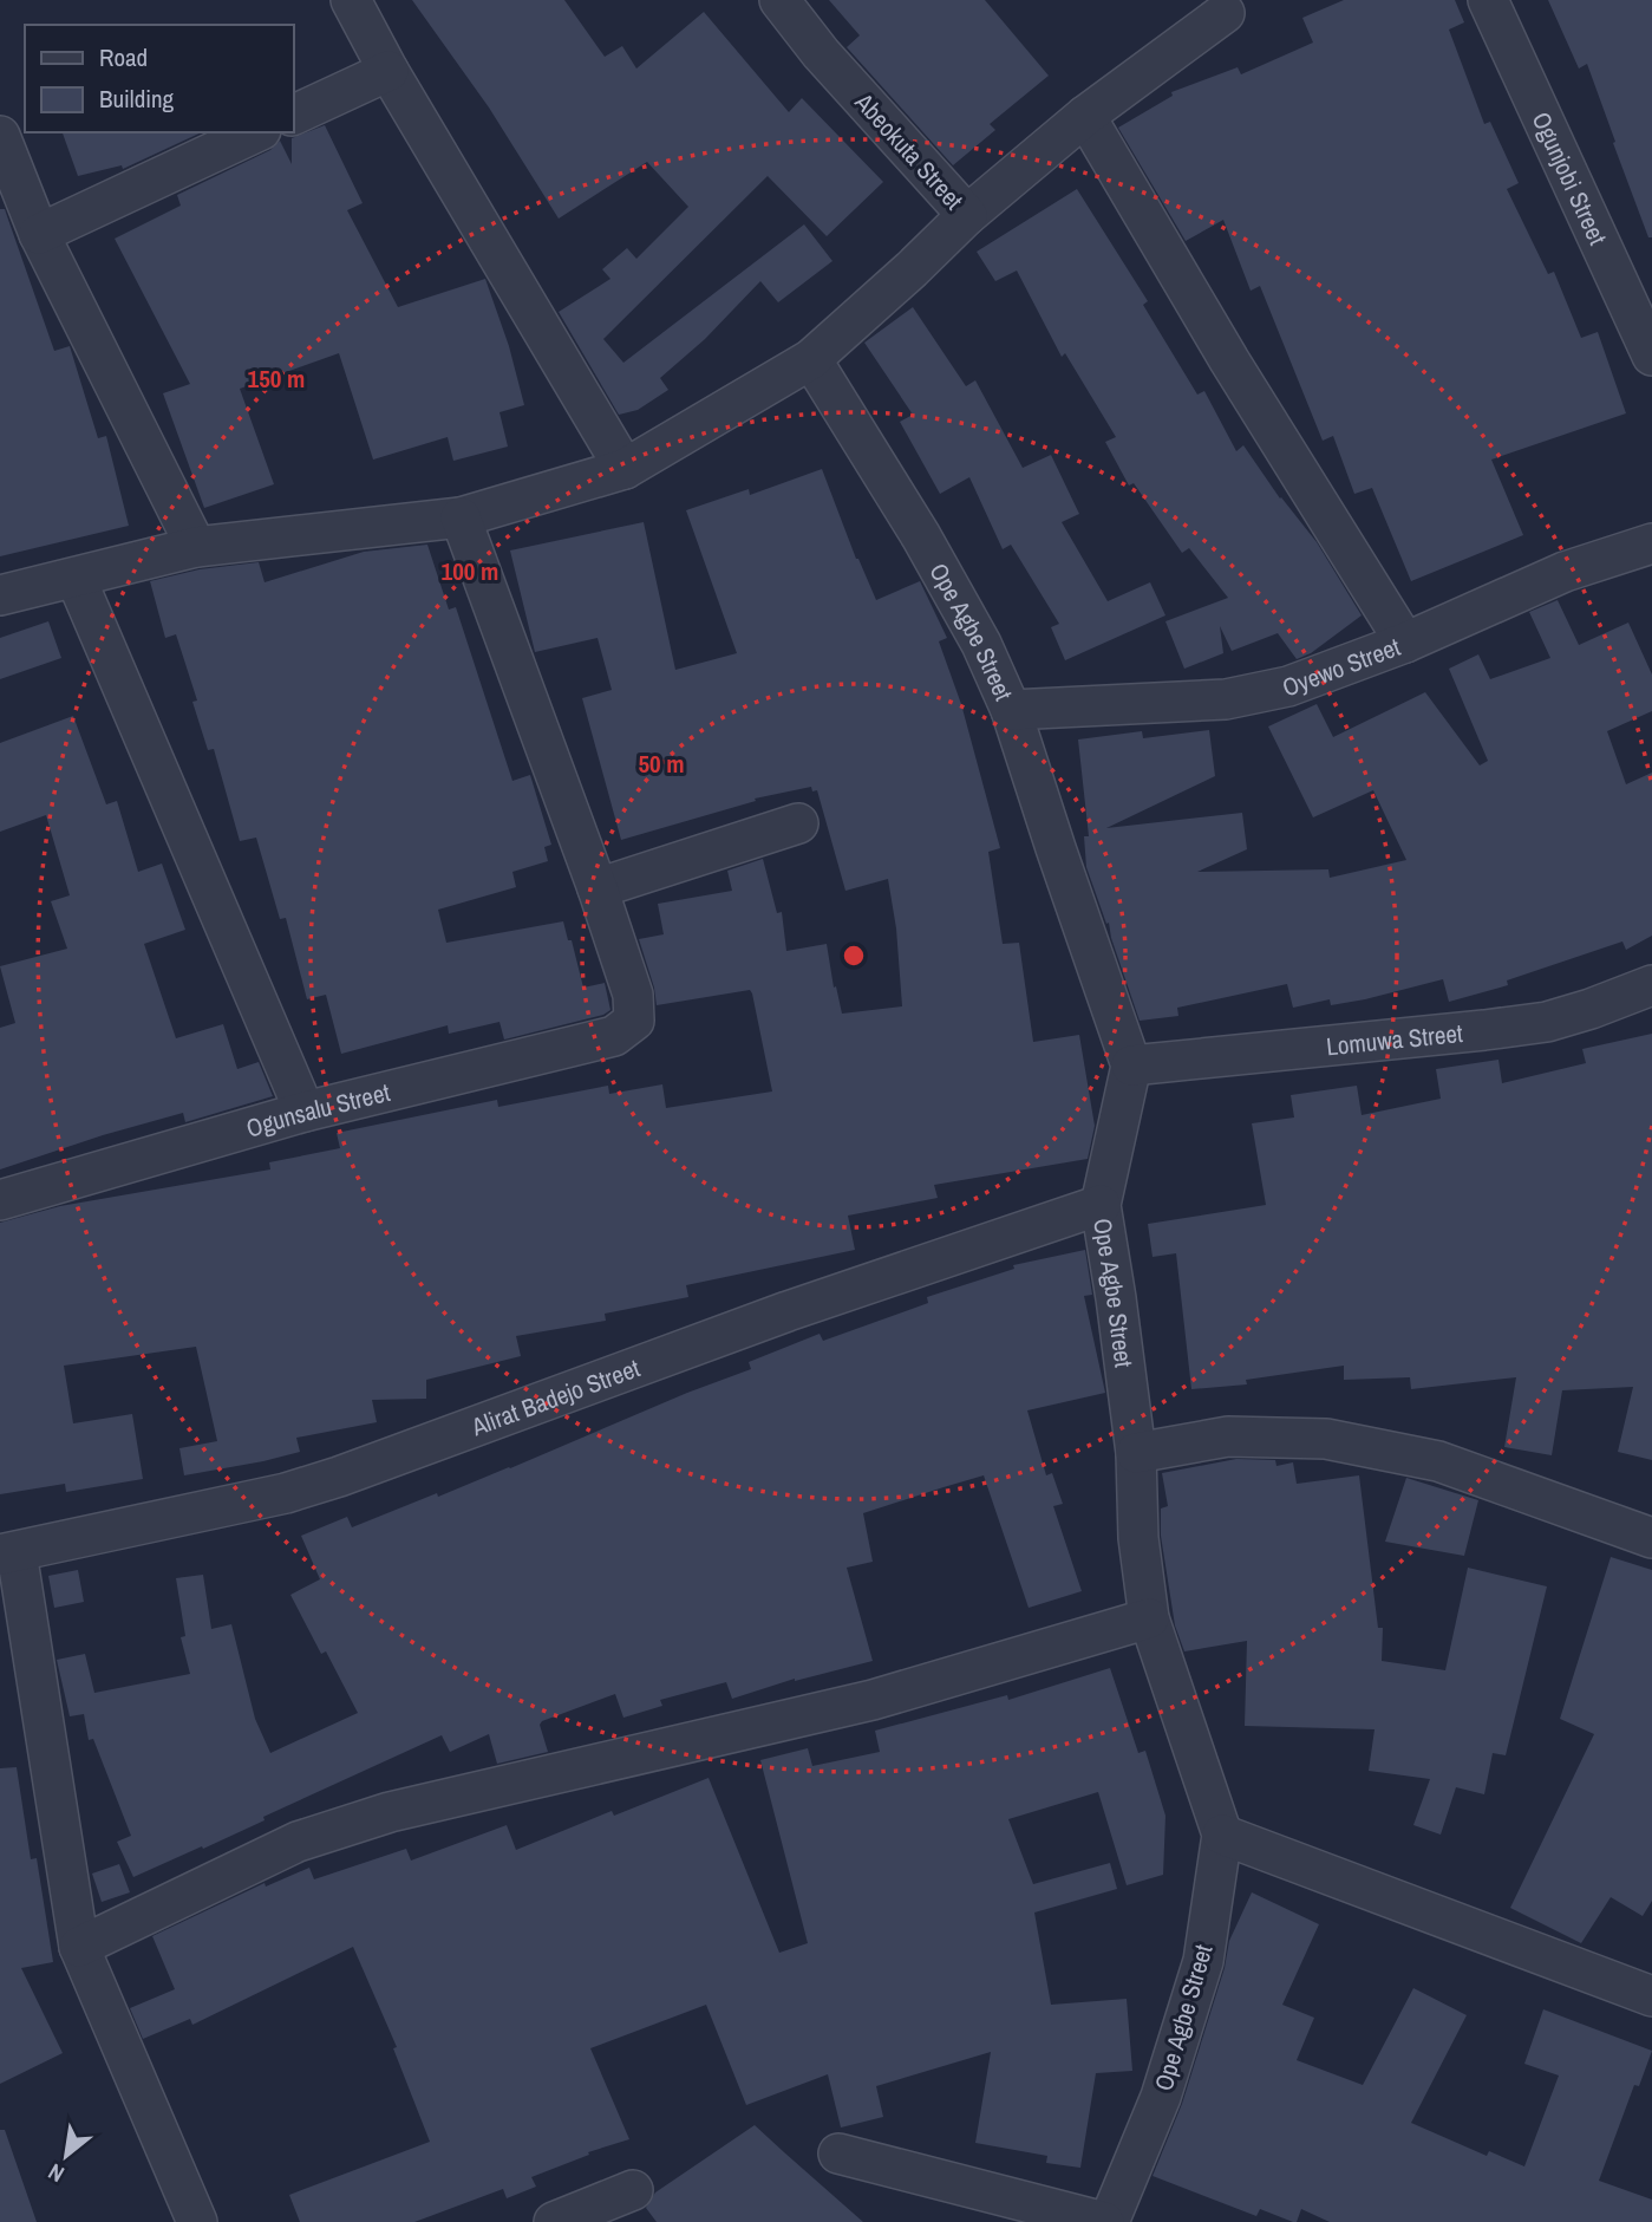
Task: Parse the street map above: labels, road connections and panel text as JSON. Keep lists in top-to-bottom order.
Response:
{
  "streets": {
    "street": [
      "Abeokuta Street",
      "Ogunjobi Street",
      "Ope Agbe Street",
      "Oyewo Street",
      "Lomuwa Street",
      "Ogunsalu Street",
      "Alirat Badejo Street"
    ]
  },
  "crossings": [
    ["Abeokuta Street", "Ope Agbe Street"],
    ["Ope Agbe Street", "Oyewo Street"],
    ["Ope Agbe Street", "Lomuwa Street"],
    ["Ope Agbe Street", "Alirat Badejo Street"]
  ],
  "legend": ["Road", "Building"],
  "north": "bottom left",
  "rings": ["150 m", "100 m", "50 m"]
}
